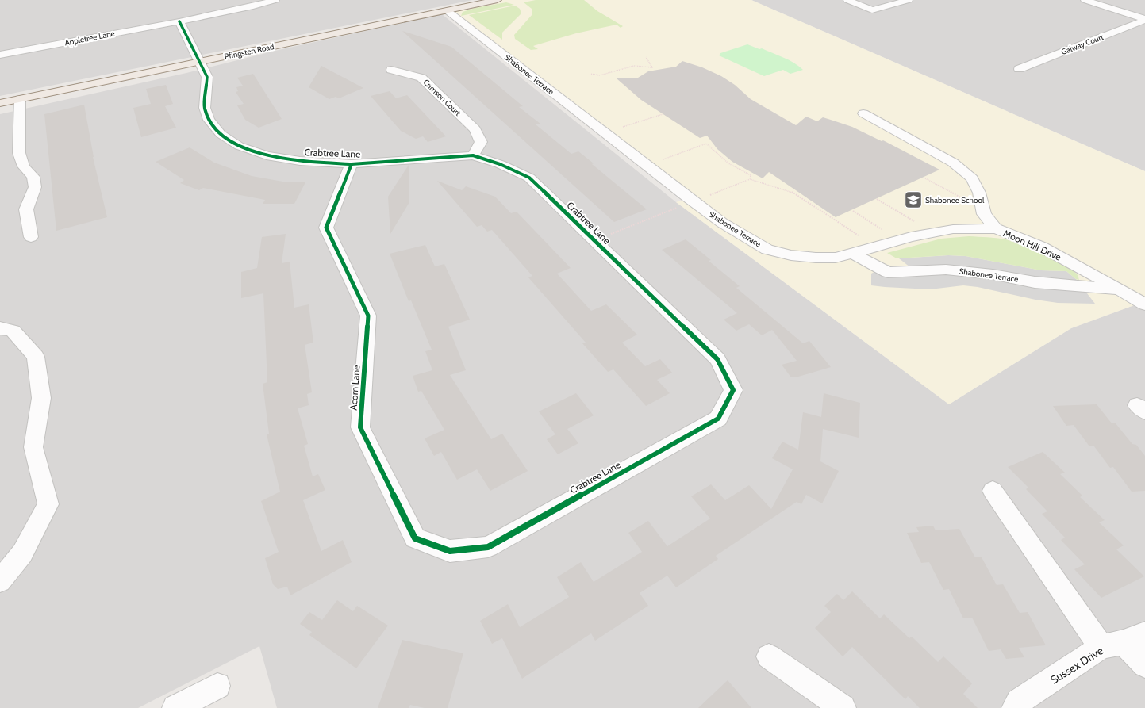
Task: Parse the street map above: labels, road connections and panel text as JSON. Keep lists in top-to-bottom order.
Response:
{
  "streets": {
    "main road": ["Pfingsten Road"],
    "street": [
      "Appletree Lane",
      "Galway Court",
      "Shabonee Terrace",
      "Crimson Court",
      "Crabtree Lane",
      "Moon Hill Drive",
      "Acorn Lane",
      "Sussex Drive"
    ]
  },
  "crossings": [
    ["Appletree Lane", "Crabtree Lane"],
    ["Pfingsten Road", "Shabonee Terrace"],
    ["Pfingsten Road", "Crabtree Lane"],
    ["Shabonee Terrace", "Moon Hill Drive"],
    ["Crimson Court", "Crabtree Lane"],
    ["Crabtree Lane", "Acorn Lane"]
  ],
  "places": {
    "school or university": ["Shabonee School"]
  }
}
